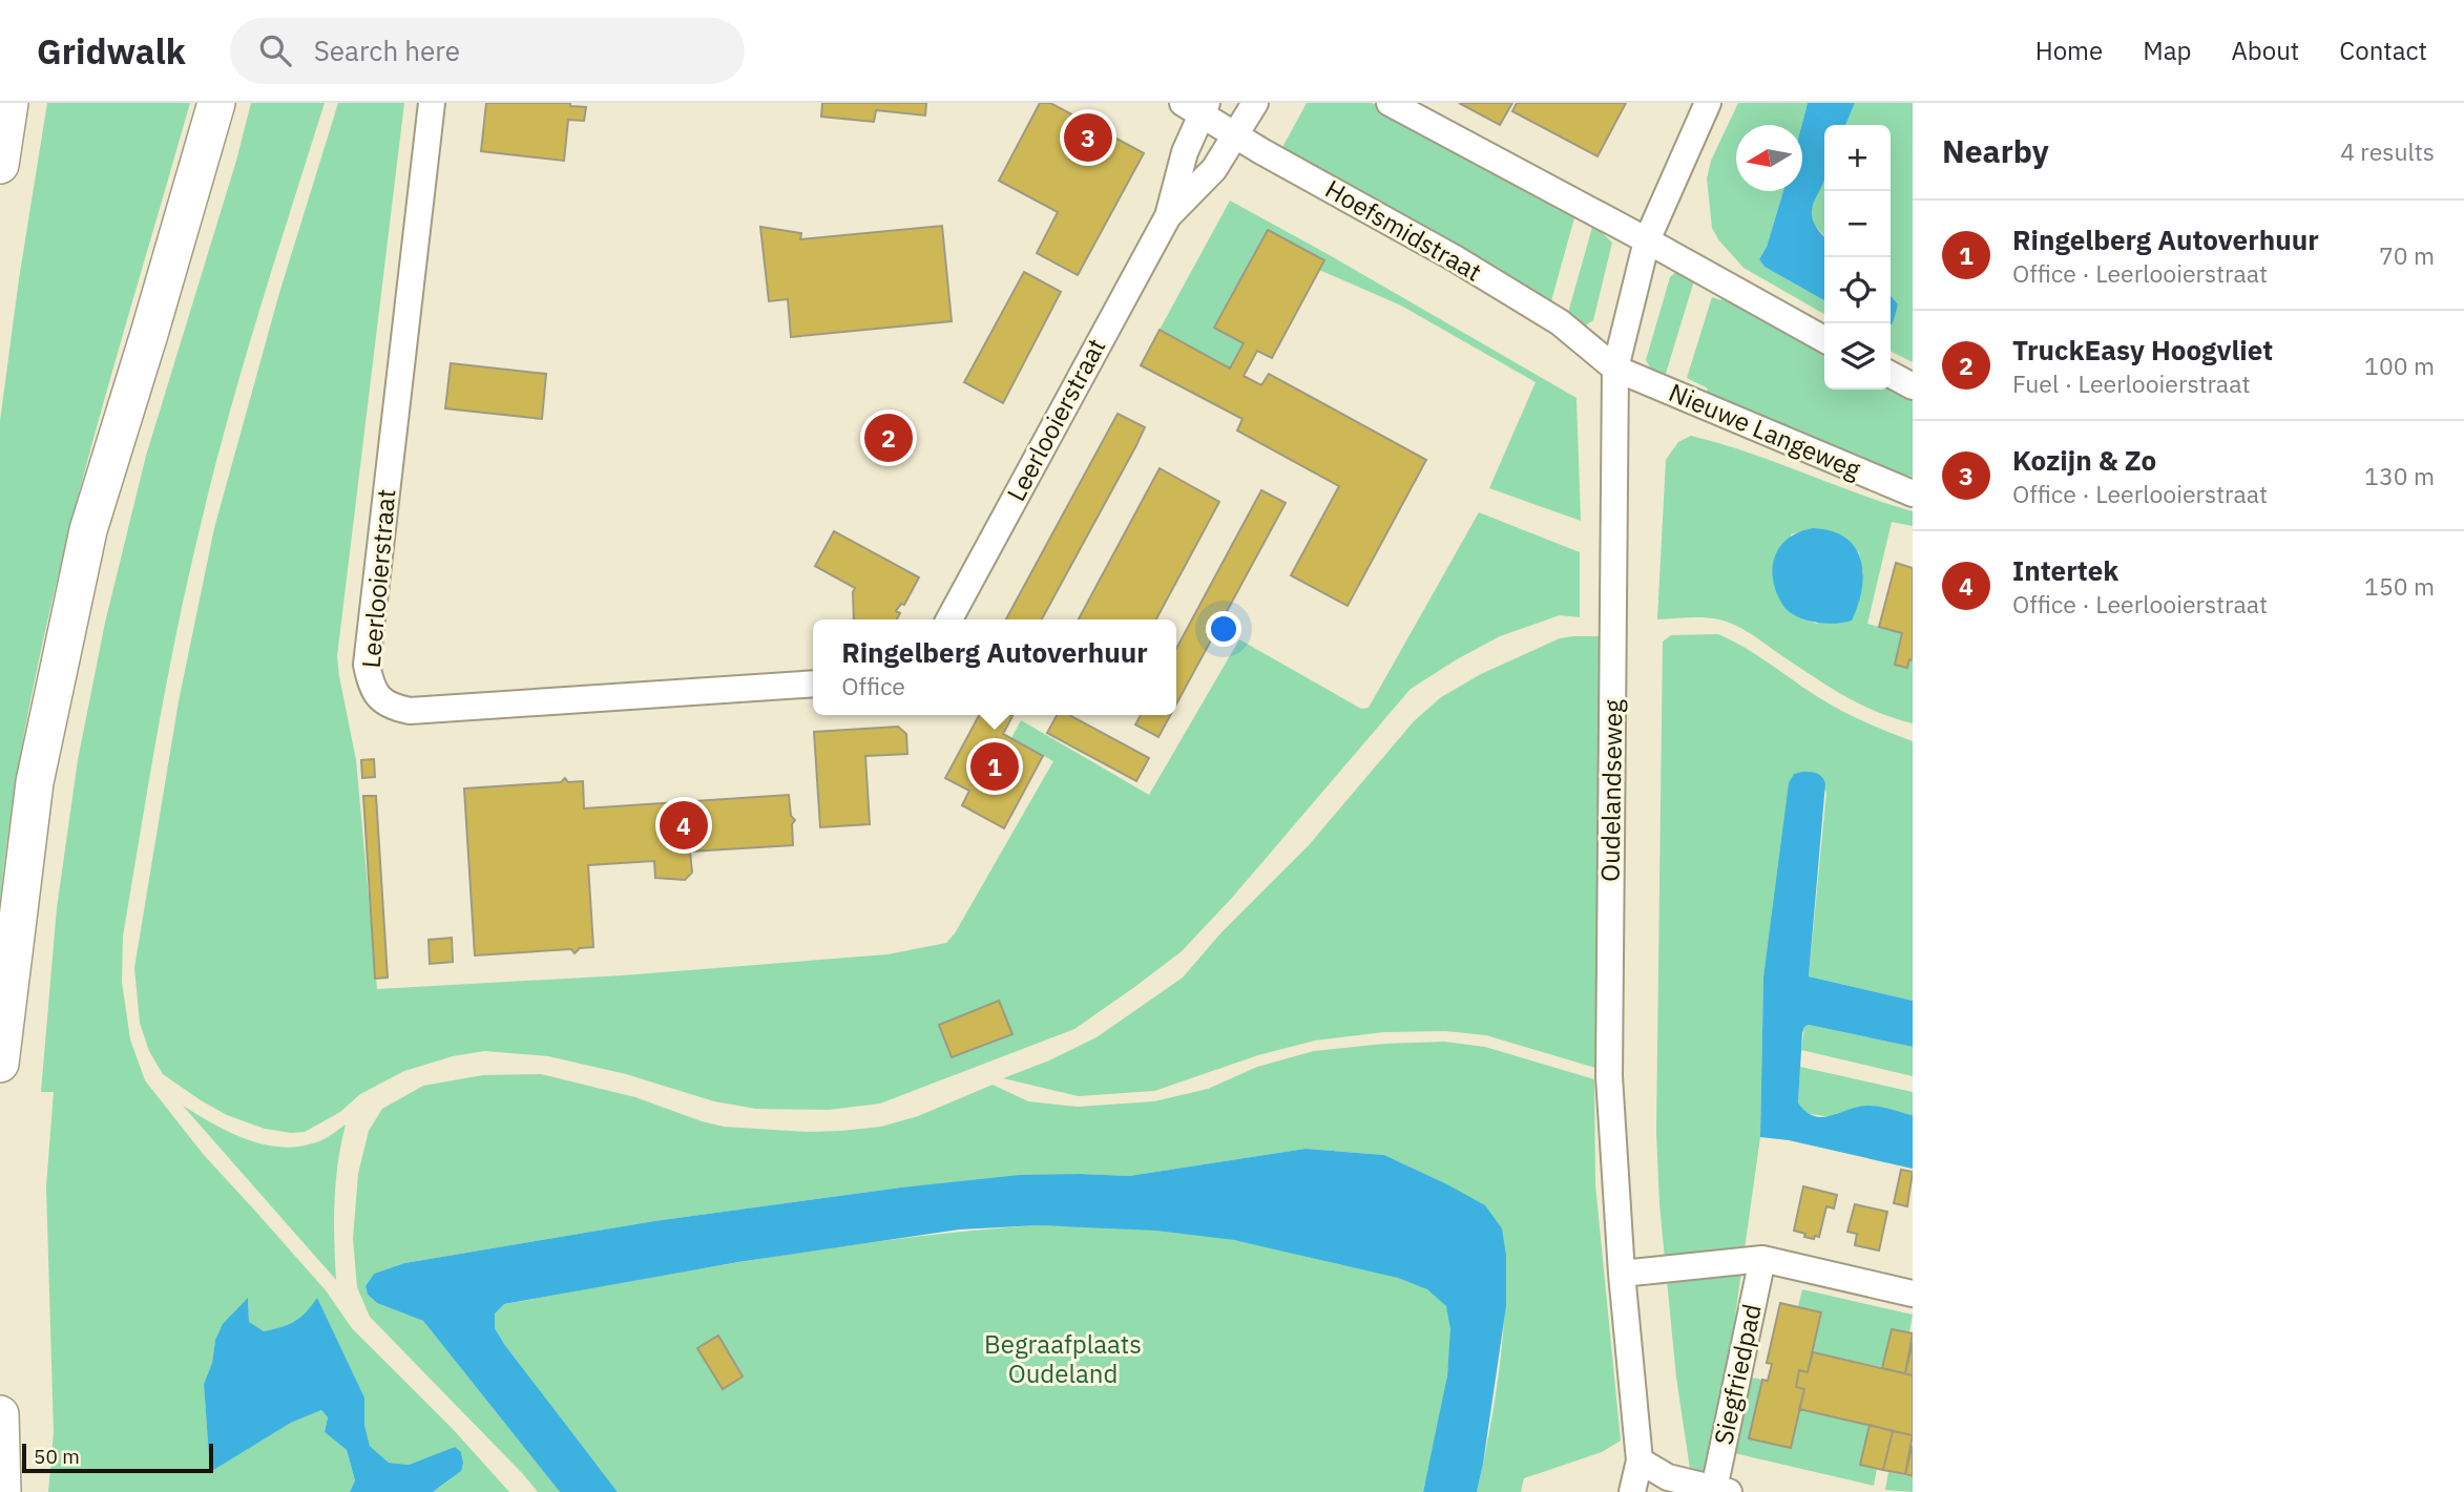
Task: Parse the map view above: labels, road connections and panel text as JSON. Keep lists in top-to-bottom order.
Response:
{
  "streets": {
    "street": [
      "Hoefsmidstraat",
      "Leerlooierstraat",
      "Nieuwe Langeweg",
      "Oudelandseweg",
      "Siegfriedpad"
    ]
  },
  "crossings": [
    ["Hoefsmidstraat", "Leerlooierstraat"],
    ["Hoefsmidstraat", "Nieuwe Langeweg"],
    ["Hoefsmidstraat", "Oudelandseweg"],
    ["Nieuwe Langeweg", "Oudelandseweg"]
  ],
  "parks": ["Begraafplaats Oudeland"],
  "scale_bar": "50 m",
  "north": "left",
  "page": {
    "header": "Gridwalk",
    "search": "Search here",
    "nav": [
      "Home",
      "Map",
      "About",
      "Contact"
    ],
    "heading": ["Nearby", "4 results"],
    "pins": [
      "3",
      "2",
      "1",
      "4"
    ],
    "map_buttons": ["+", "−"],
    "list": [
      {
        "mark": "1",
        "name": "Ringelberg Autoverhuur",
        "note": "Office · Leerlooierstraat",
        "value": "70 m"
      },
      {
        "mark": "2",
        "name": "TruckEasy Hoogvliet",
        "note": "Fuel · Leerlooierstraat",
        "value": "100 m"
      },
      {
        "mark": "3",
        "name": "Kozijn & Zo",
        "note": "Office · Leerlooierstraat",
        "value": "130 m"
      },
      {
        "mark": "4",
        "name": "Intertek",
        "note": "Office · Leerlooierstraat",
        "value": "150 m"
      }
    ],
    "popup": ["Ringelberg Autoverhuur", "Office"],
    "scale": "50 m"
  }
}
